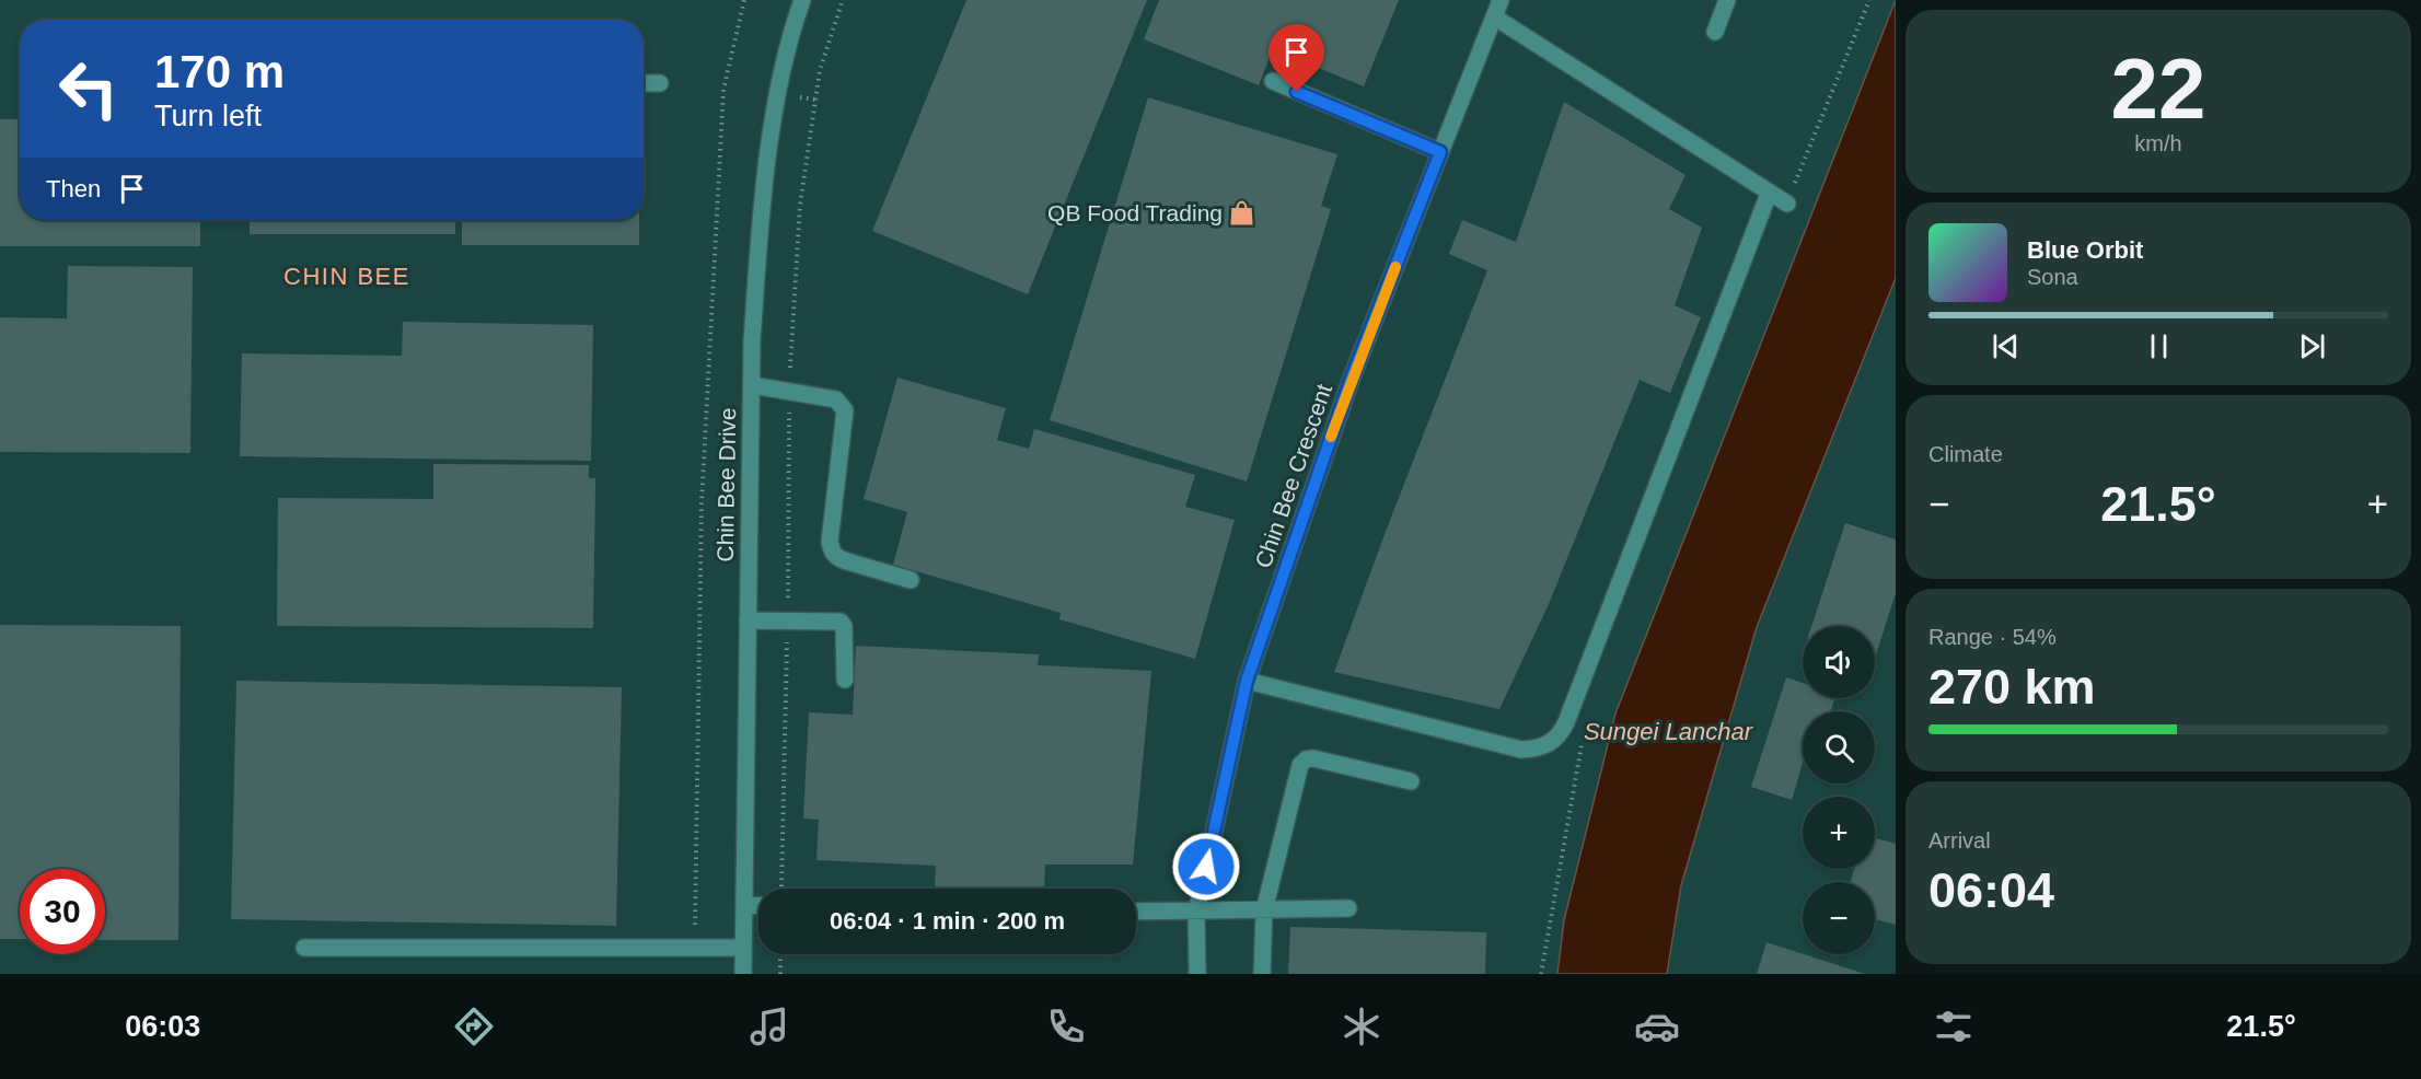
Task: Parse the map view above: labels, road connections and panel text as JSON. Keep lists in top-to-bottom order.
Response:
{
  "streets": {
    "street": ["Chin Bee Crescent", "Chin Bee Drive"]
  },
  "districts": ["CHIN BEE"],
  "water": ["Sungei Lanchar"],
  "places": {
    "shop": ["QB Food Trading"]
  },
  "page": {
    "tile": [
      ["22", "km/h"],
      "Climate",
      ["Range · 54%", "270 km"],
      ["Arrival", "06:04"]
    ],
    "turn": ["170 m", "Turn left"],
    "then": "Then",
    "song": ["Blue Orbit", "Sona"],
    "heat": ["−", "21.5°", "+"],
    "map_buttons": ["+", "−"],
    "limit": "30",
    "trip": "06:04 · 1 min · 200 m",
    "tabs": ["06:03", "21.5°"]
  }
}
